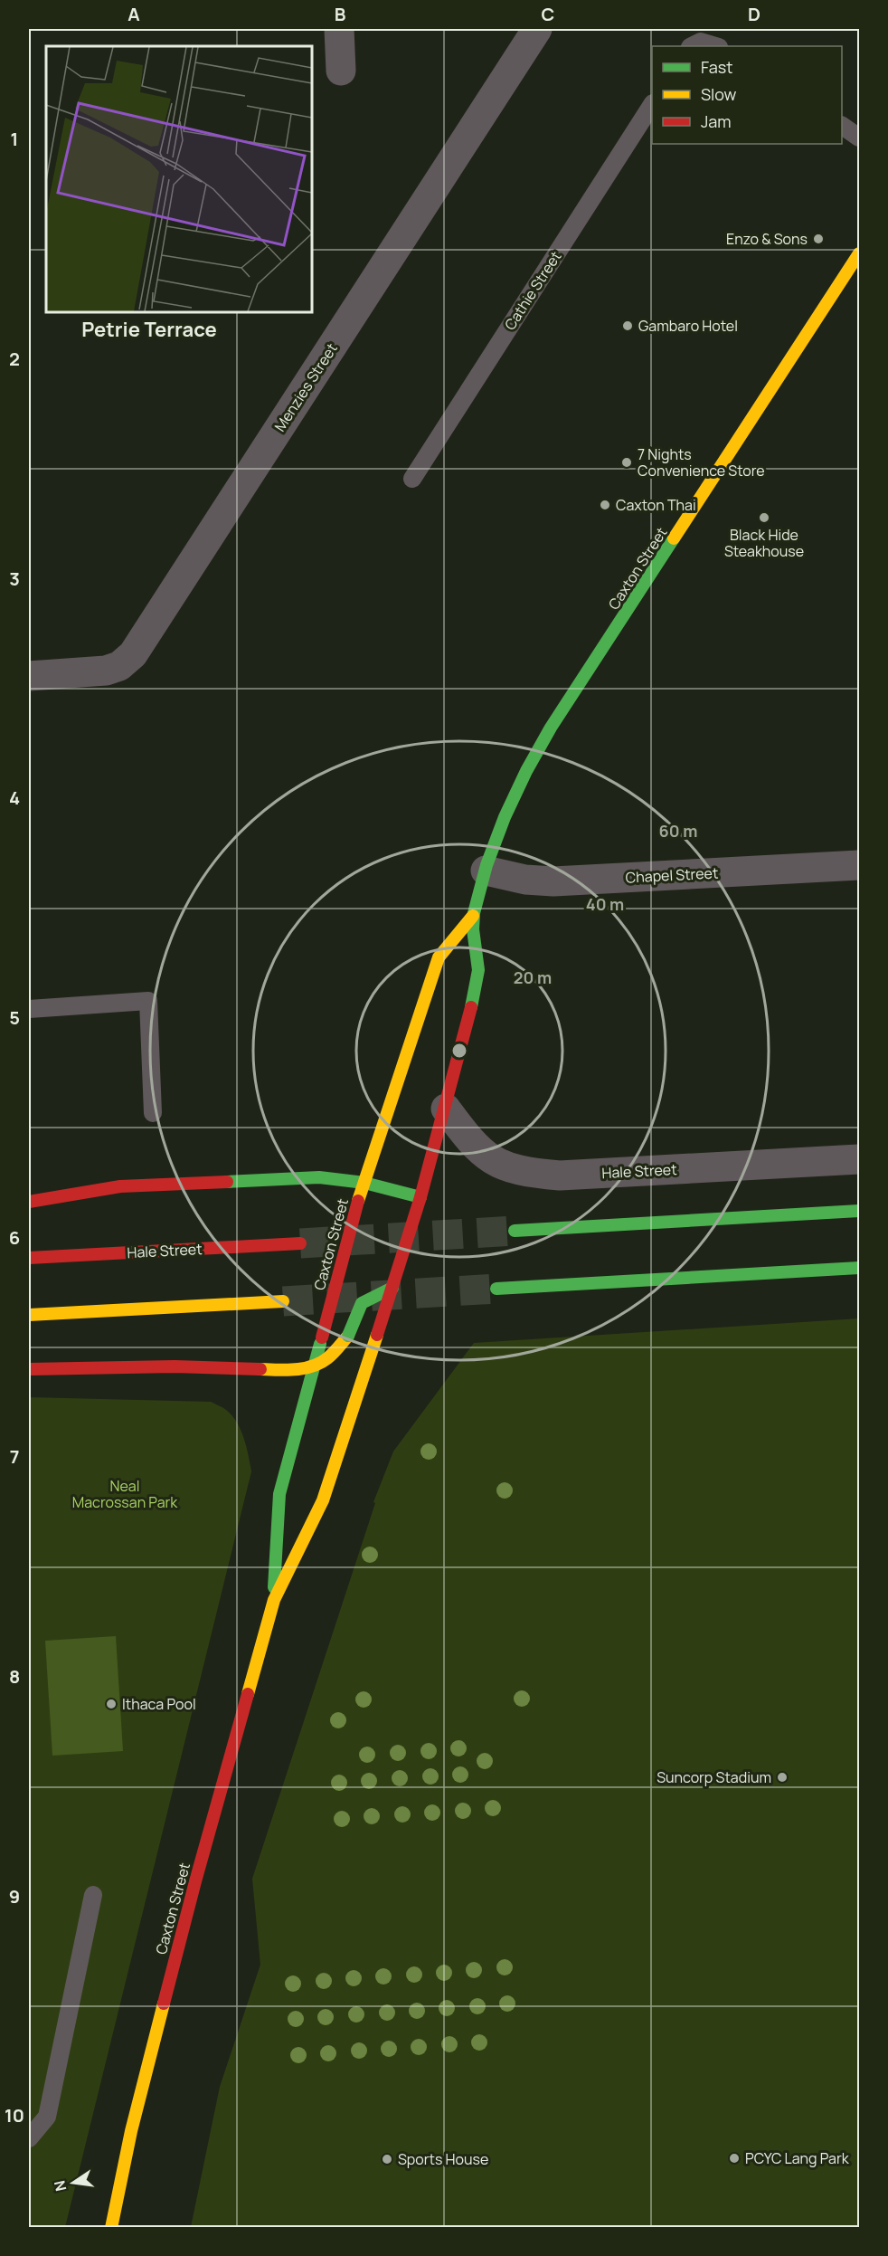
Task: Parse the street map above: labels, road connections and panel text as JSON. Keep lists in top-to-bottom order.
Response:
{
  "streets": {
    "main road": ["Caxton Street", "Hale Street"],
    "street": ["Menzies Street", "Chapel Street"],
    "lane": ["Cathie Street"]
  },
  "crossings": [
    ["Caxton Street", "Chapel Street"],
    ["Caxton Street", "Hale Street"]
  ],
  "districts": ["Petrie Terrace"],
  "parks": ["Neal Macrossan Park"],
  "places": [
    "Enzo & Sons",
    "Gambaro Hotel",
    "7 Nights Convenience Store",
    "Caxton Thai",
    "Black Hide Steakhouse",
    "Ithaca Pool",
    "Suncorp Stadium",
    "PCYC Lang Park",
    "Sports House"
  ],
  "legend": ["Fast", "Slow", "Jam"],
  "north": "left",
  "grid": {
    "columns": [
      "A",
      "B",
      "C",
      "D"
    ],
    "rows": [
      "1",
      "2",
      "3",
      "4",
      "5",
      "6",
      "7",
      "8",
      "9",
      "10"
    ]
  },
  "rings": ["60 m", "40 m", "20 m"]
}
